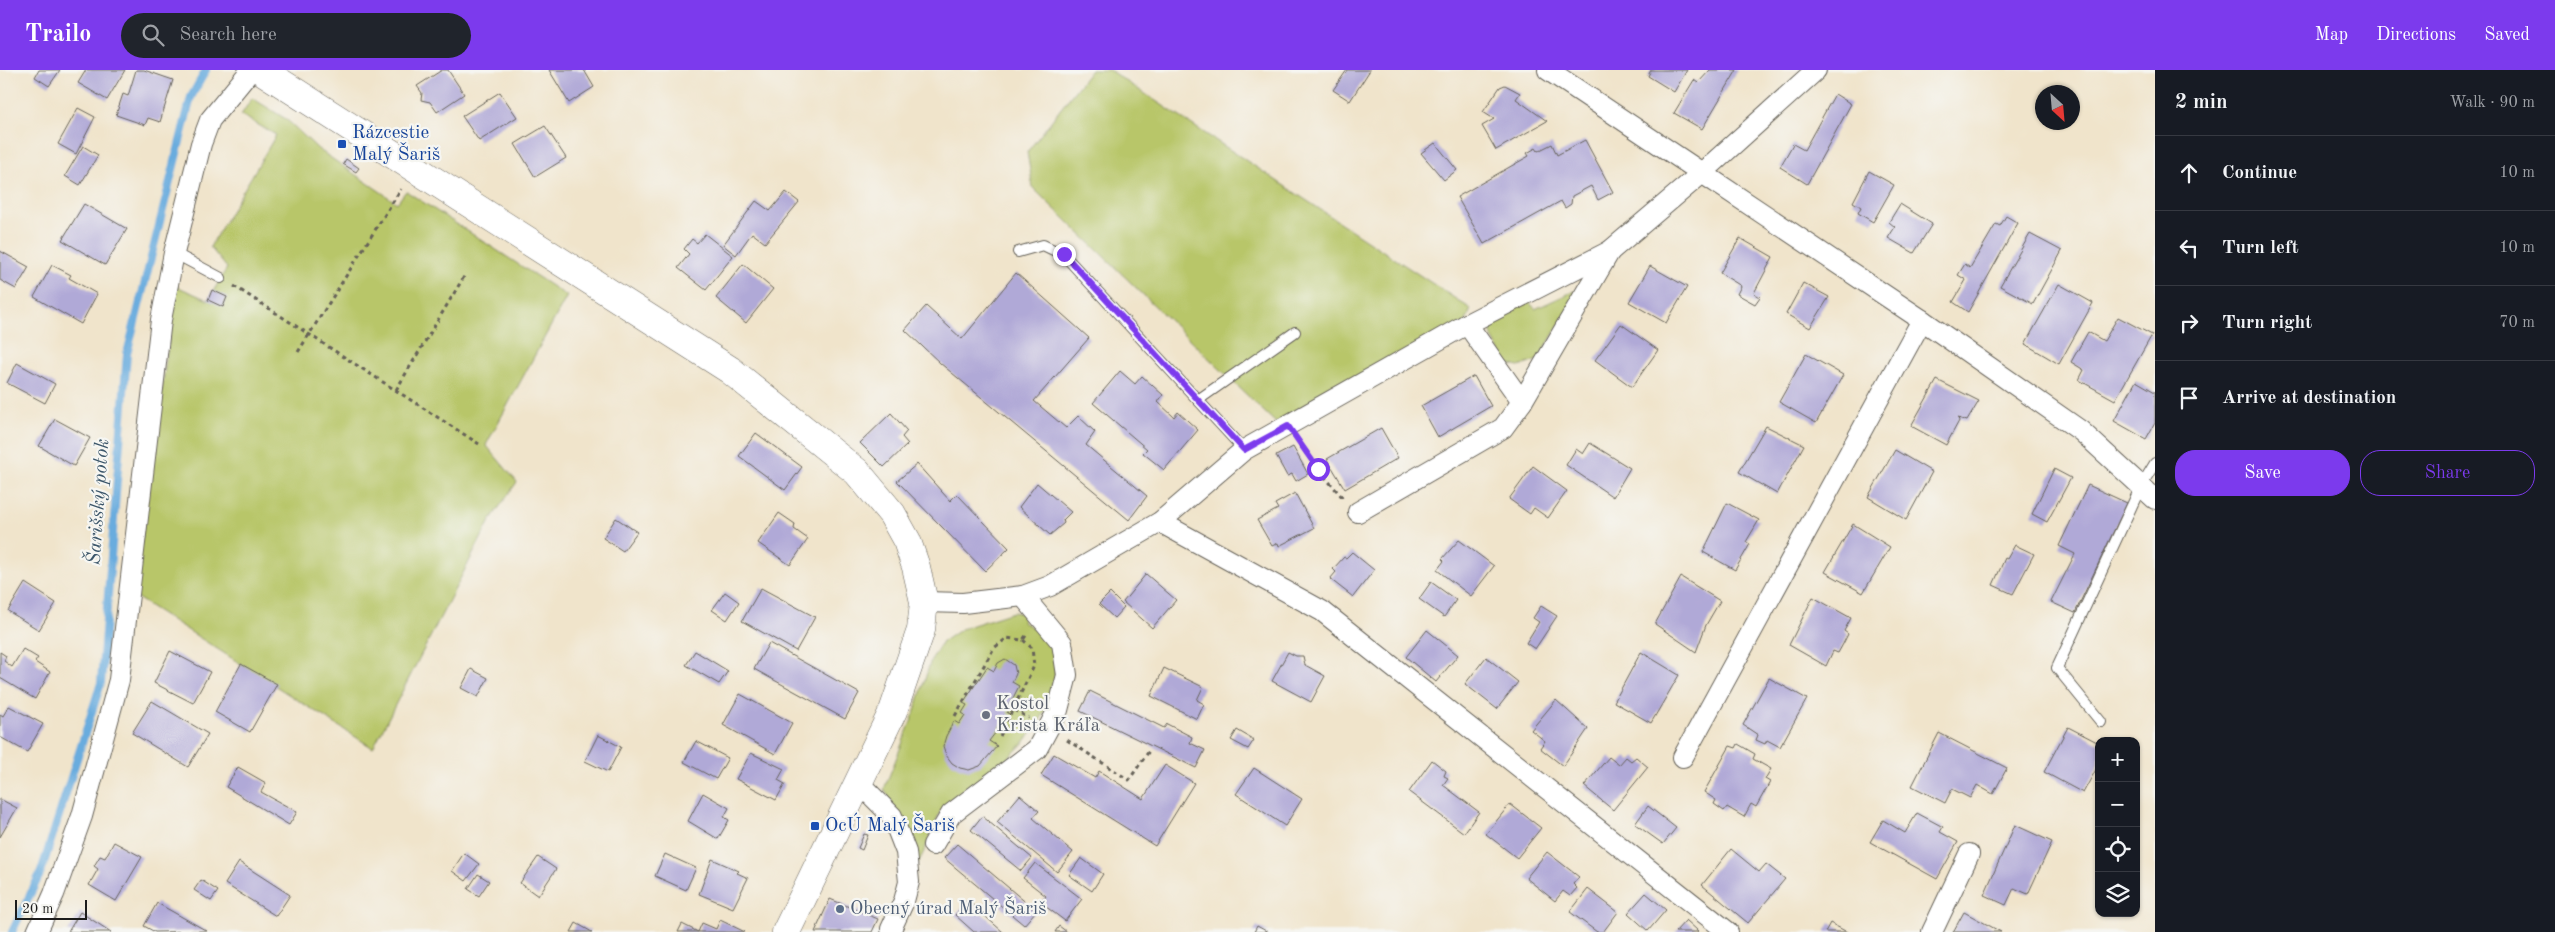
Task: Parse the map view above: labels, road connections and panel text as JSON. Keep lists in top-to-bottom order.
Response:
{
  "water": ["Šarišský potok"],
  "places": {
    "transit": ["Rázcestie Malý Šariš", "OcÚ Malý Šariš"],
    "other": ["Kostol Krista Kráľa", "Obecný úrad Malý Šariš"]
  },
  "scale_bar": "20 m",
  "north": "bottom right",
  "page": {
    "header": "Trailo",
    "search": "Search here",
    "nav": ["Map", "Directions", "Saved"],
    "heading": ["2 min", "Walk · 90 m"],
    "list": [
      ["Continue", "10 m"],
      ["Turn left", "10 m"],
      ["Turn right", "70 m"],
      "Arrive at destination"
    ],
    "buttons": ["Save", "Share"],
    "map_buttons": ["+", "−"],
    "scale": "20 m"
  }
}
